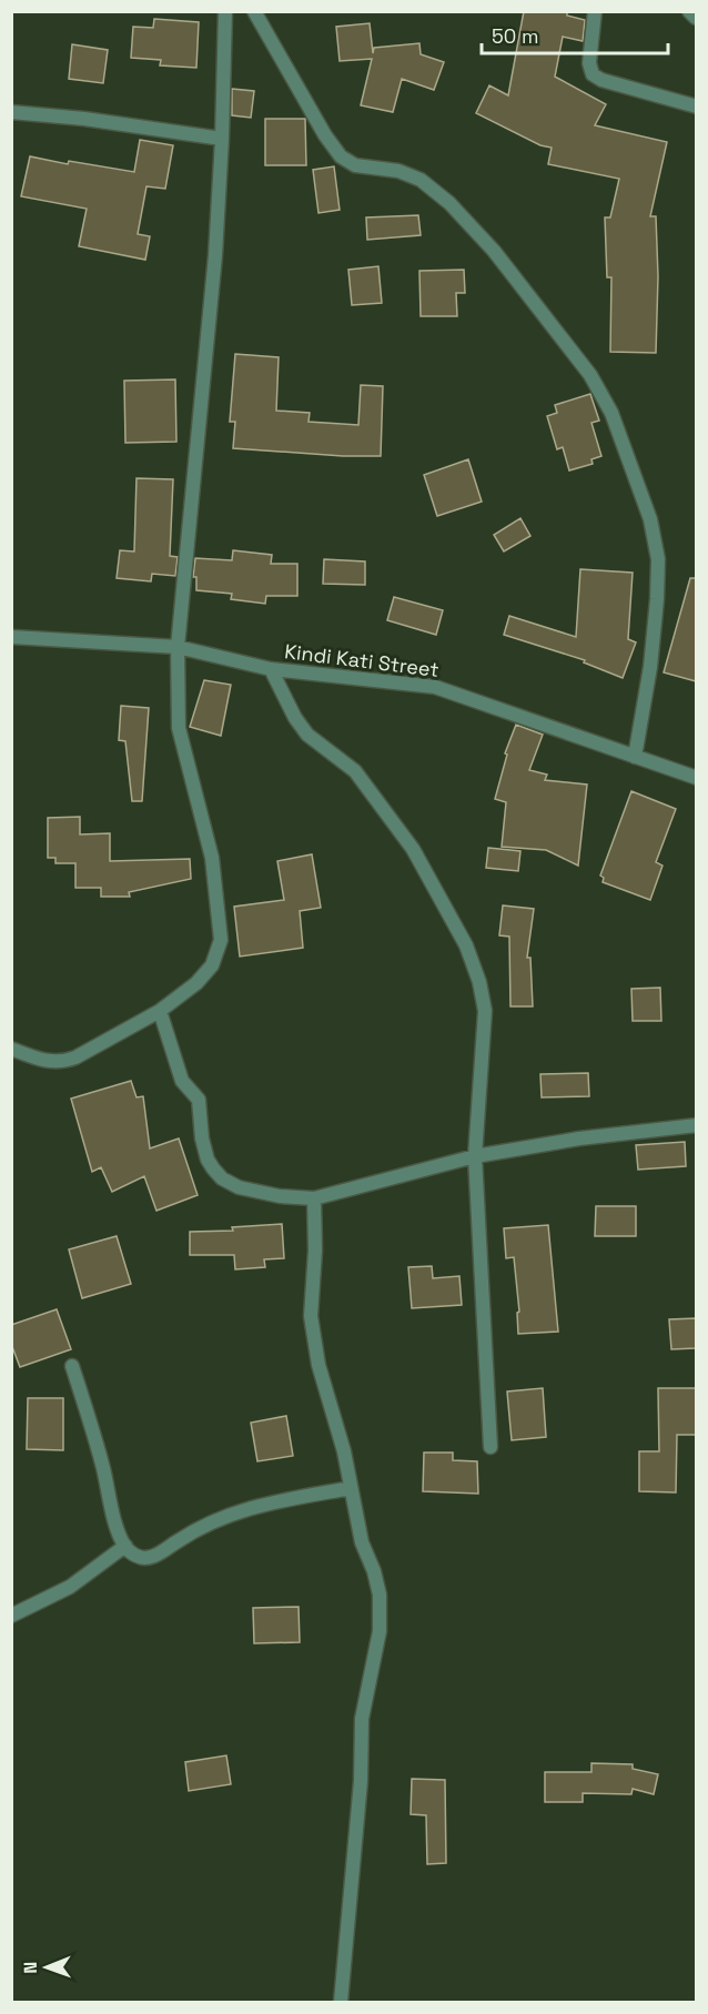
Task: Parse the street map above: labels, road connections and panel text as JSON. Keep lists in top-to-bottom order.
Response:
{
  "streets": {
    "street": ["Kindi Kati Street"]
  },
  "scale_bar": "50 m",
  "north": "left"
}
